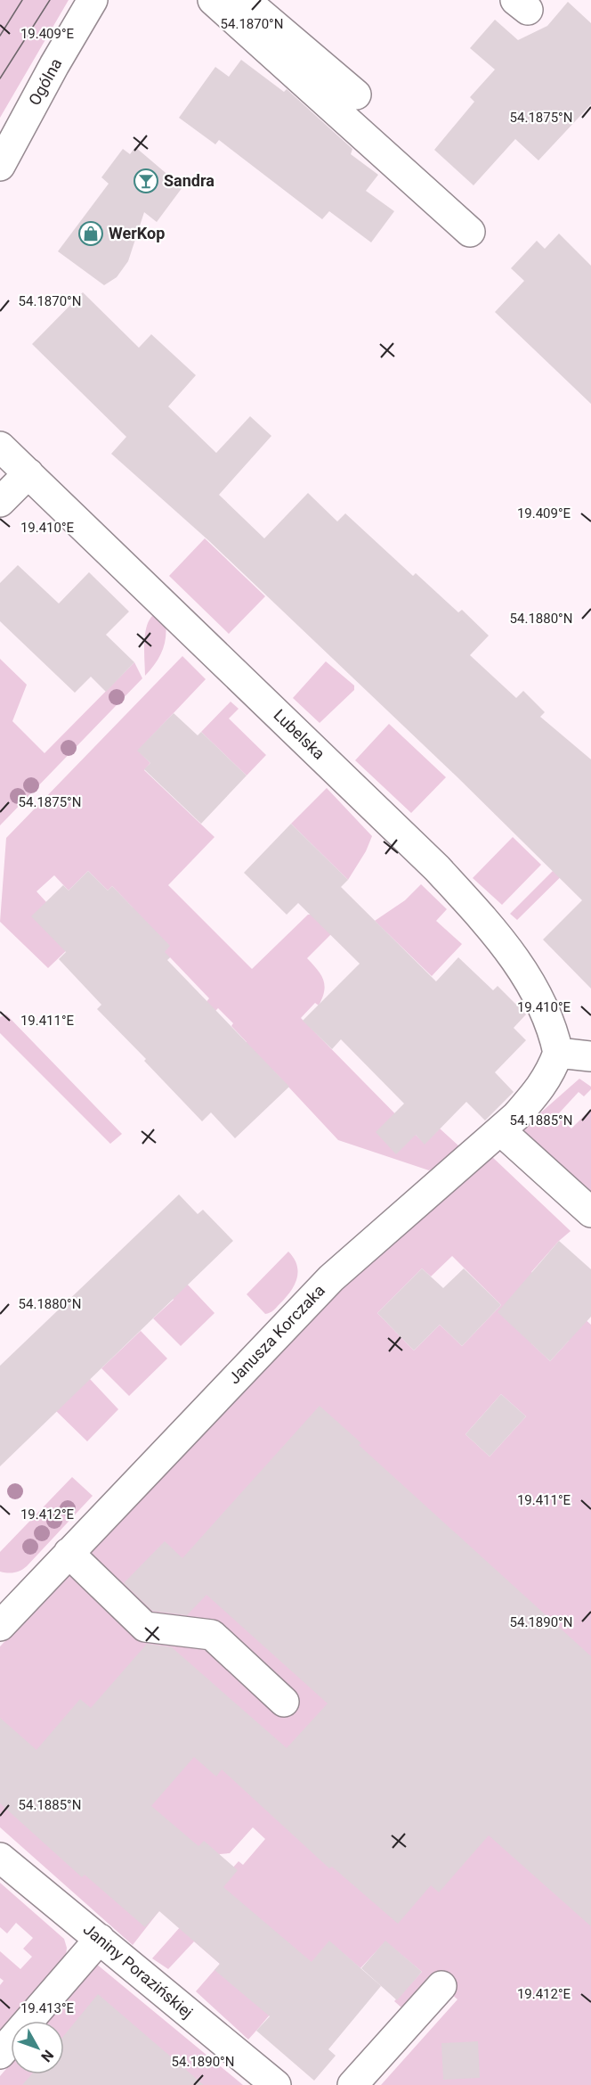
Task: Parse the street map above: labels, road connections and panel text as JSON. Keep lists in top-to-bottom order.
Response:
{
  "streets": {
    "street": [
      "Ogólna",
      "Lubelska",
      "Janusza Korczaka",
      "Janiny Porazińskiej"
    ]
  },
  "crossings": [
    ["Lubelska", "Janusza Korczaka"]
  ],
  "places": {
    "bar": ["Sandra"],
    "shop": ["WerKop"]
  },
  "north": "bottom right",
  "coordinates": [
    "54.1870°N",
    "19.409°E",
    "54.1875°N",
    "19.410°E",
    "54.1880°N",
    "19.411°E",
    "54.1885°N",
    "19.412°E",
    "54.1890°N",
    "19.413°E"
  ]
}
